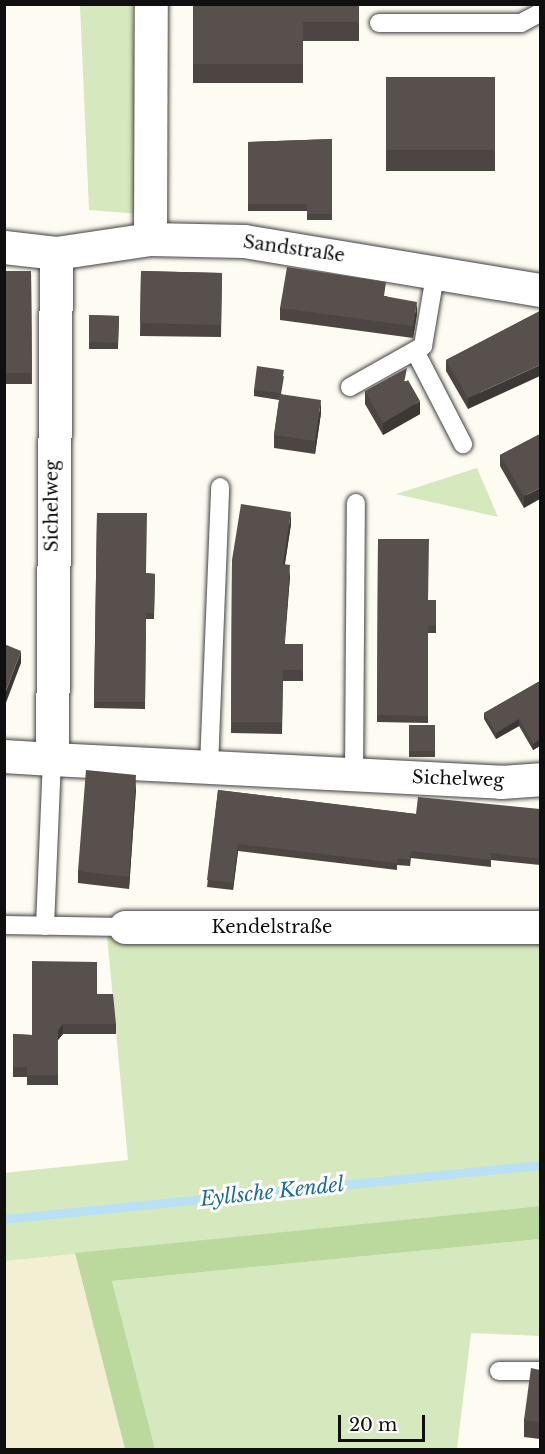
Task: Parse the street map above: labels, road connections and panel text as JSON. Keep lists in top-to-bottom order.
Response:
{
  "streets": {
    "street": ["Sandstraße", "Sichelweg", "Kendelstraße"]
  },
  "crossings": [
    ["Sandstraße", "Sichelweg"]
  ],
  "water": ["Eyllsche Kendel"],
  "scale_bar": "20 m"
}
